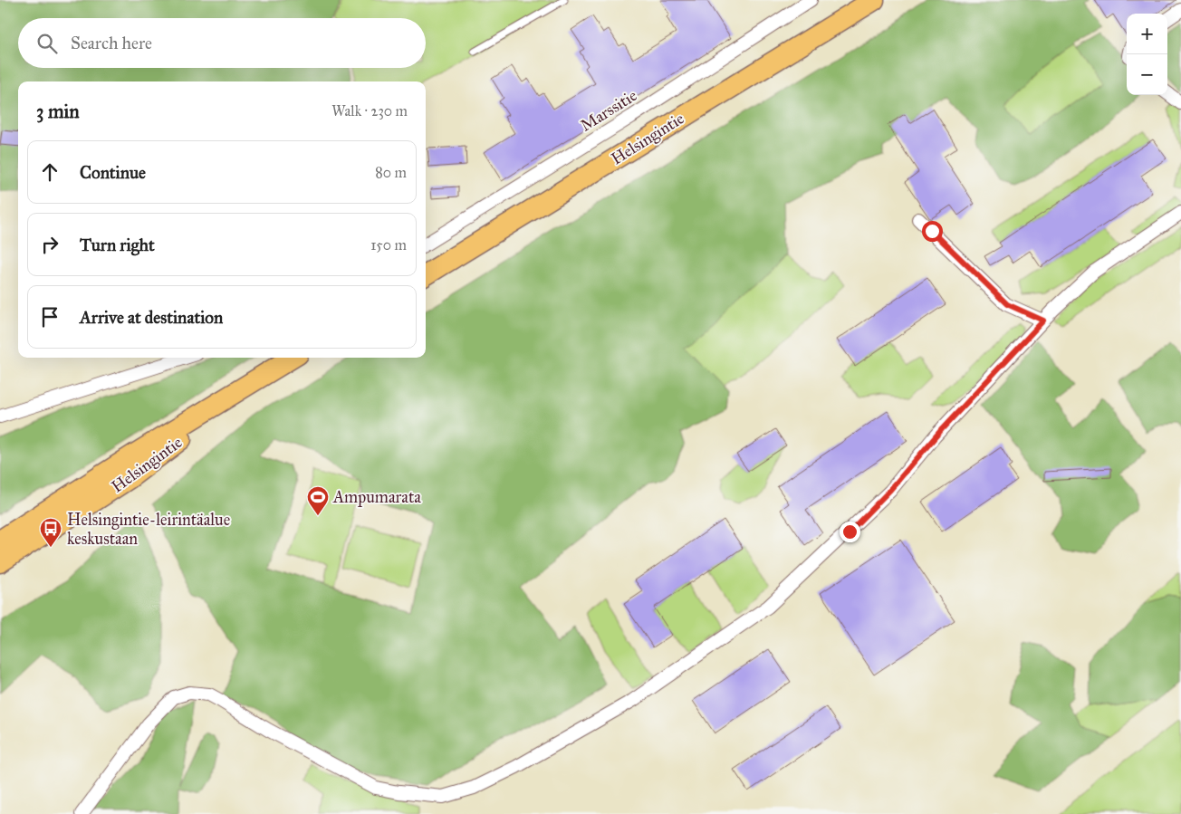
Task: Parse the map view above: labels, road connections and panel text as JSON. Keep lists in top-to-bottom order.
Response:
{
  "streets": {
    "main road": ["Helsingintie"],
    "street": ["Marssitie"]
  },
  "places": {
    "sports": ["Ampumarata"],
    "bus stop": ["Helsingintie-leirintäalue keskustaan"]
  },
  "page": {
    "map_buttons": ["+", "−"],
    "search": "Search here",
    "heading": ["3 min", "Walk · 230 m"],
    "list": [
      ["Continue", "80 m"],
      ["Turn right", "150 m"],
      "Arrive at destination"
    ]
  }
}
